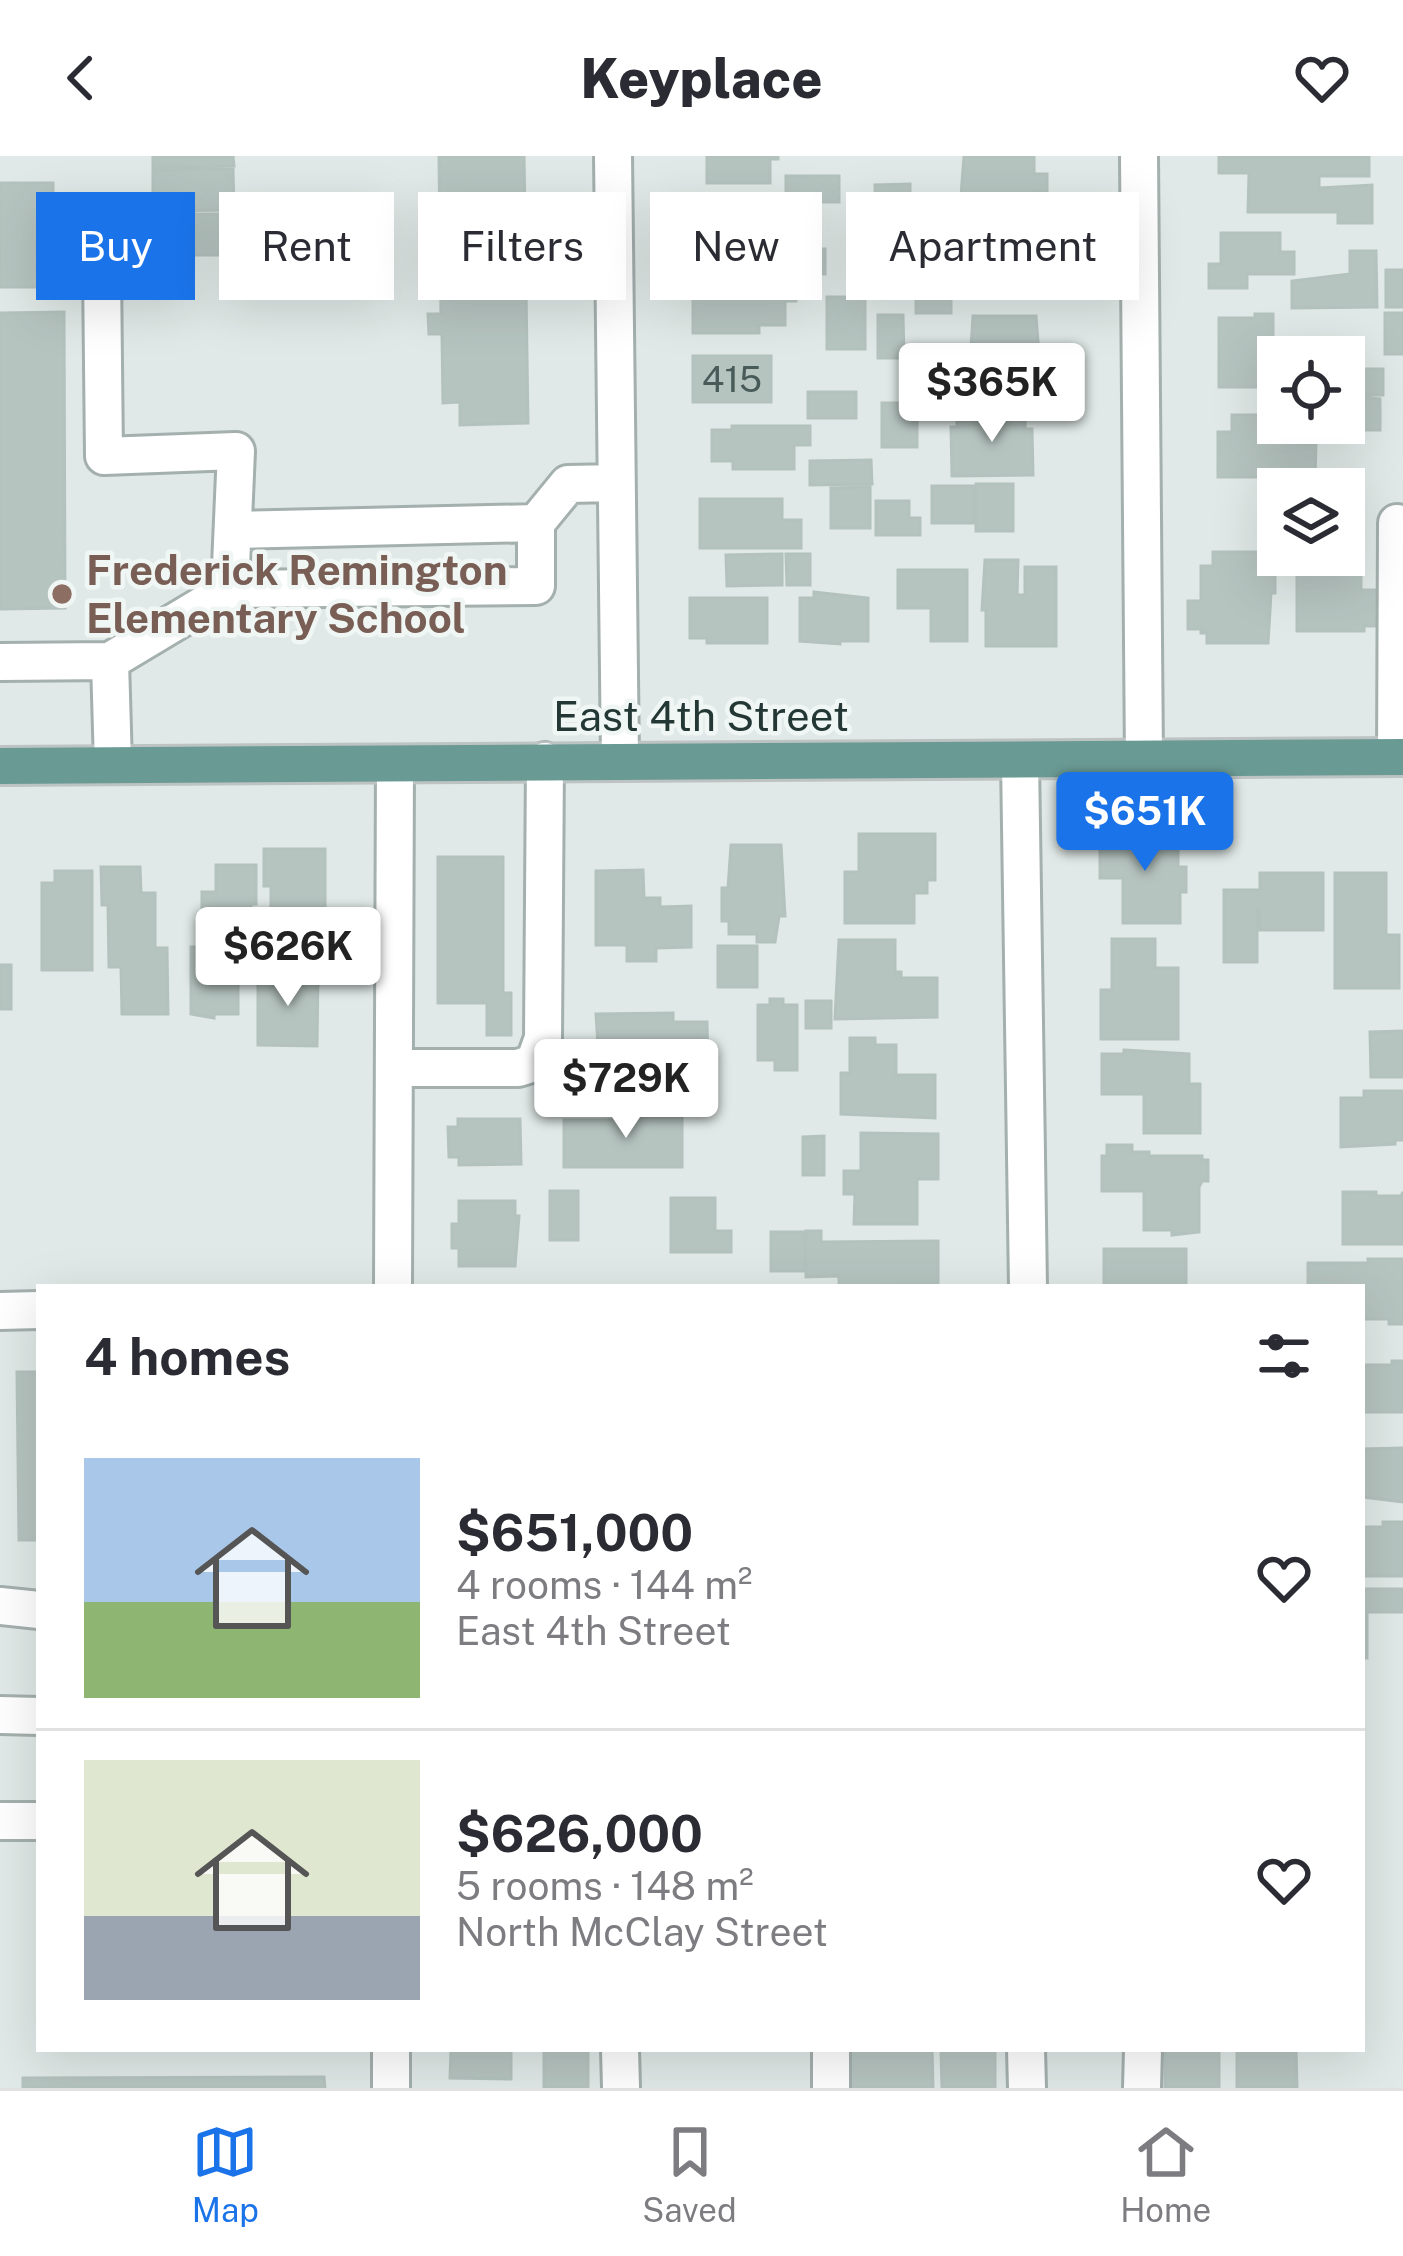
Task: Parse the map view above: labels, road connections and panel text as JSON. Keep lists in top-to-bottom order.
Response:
{
  "streets": {
    "main road": ["East 4th Street"]
  },
  "places": ["Frederick Remington Elementary School"],
  "house_numbers": ["415"],
  "page": {
    "header": "Keyplace",
    "chip": [
      "Buy",
      "Rent",
      "Filters",
      "New",
      "Apartment"
    ],
    "price": [
      "$365K",
      "$651K",
      "$626K",
      "$729K"
    ],
    "heading": "4 homes",
    "list": [
      {
        "name": "$651,000",
        "note": "4 rooms · 144 m² · East 4th Street"
      },
      {
        "name": "$626,000",
        "note": "5 rooms · 148 m² · North McClay Street"
      }
    ],
    "tabs": ["Map", "Saved", "Home"]
  }
}
